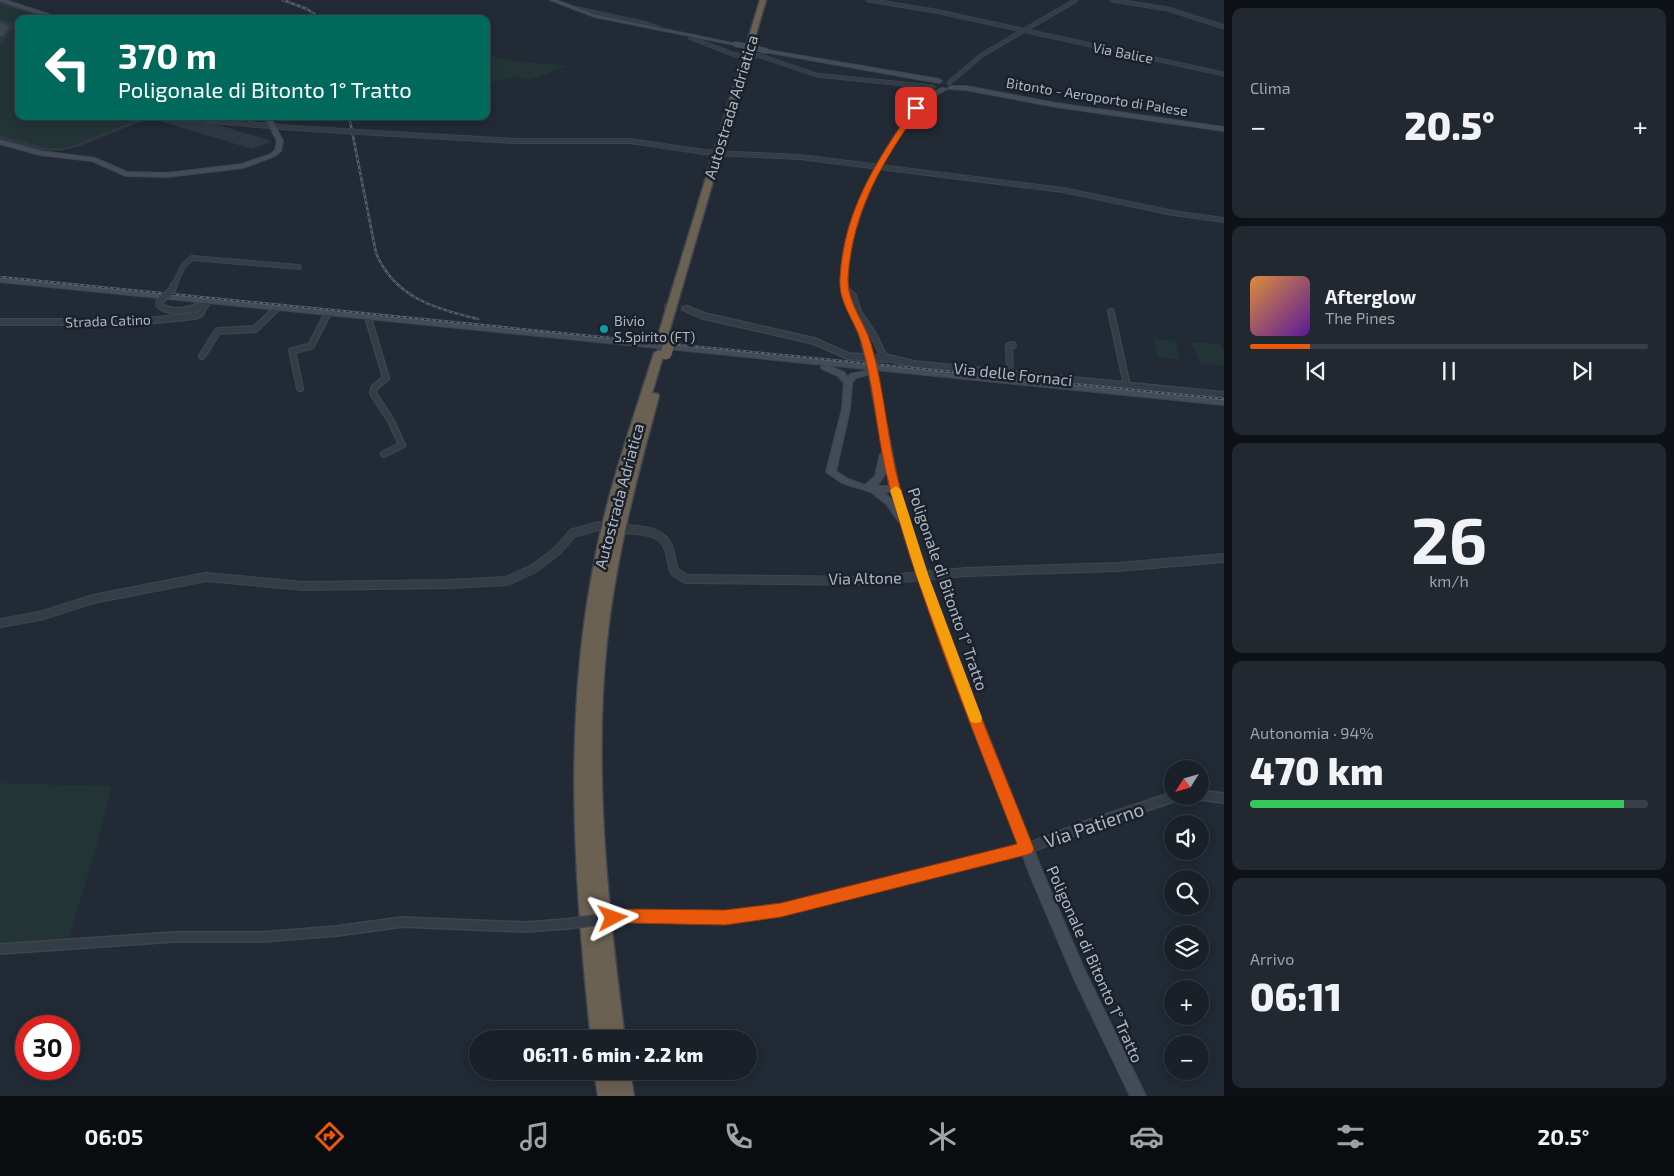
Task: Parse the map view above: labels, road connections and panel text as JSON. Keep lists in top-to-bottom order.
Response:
{
  "streets": {
    "highway": ["Autostrada Adriatica"],
    "main road": ["Bitonto - Aeroporto di Palese", "Poligonale di Bitonto 1° Tratto"],
    "street": [
      "Via Balice",
      "Strada Catino",
      "Via delle Fornaci",
      "Via Altone",
      "Via Patierno"
    ]
  },
  "crossings": [
    ["Via Altone", "Poligonale di Bitonto 1° Tratto"],
    ["Poligonale di Bitonto 1° Tratto", "Via Patierno"]
  ],
  "places": ["Bivio S.Spirito (FT)"],
  "north": "bottom left",
  "page": {
    "tile": [
      "Clima",
      ["26", "km/h"],
      ["Autonomia · 94%", "470 km"],
      ["Arrivo", "06:11"]
    ],
    "turn": ["370 m", "Poligonale di Bitonto 1° Tratto"],
    "heat": ["−", "20.5°", "+"],
    "song": ["Afterglow", "The Pines"],
    "map_buttons": ["+", "−"],
    "limit": "30",
    "trip": "06:11 · 6 min · 2.2 km",
    "tabs": ["06:05", "20.5°"]
  }
}
